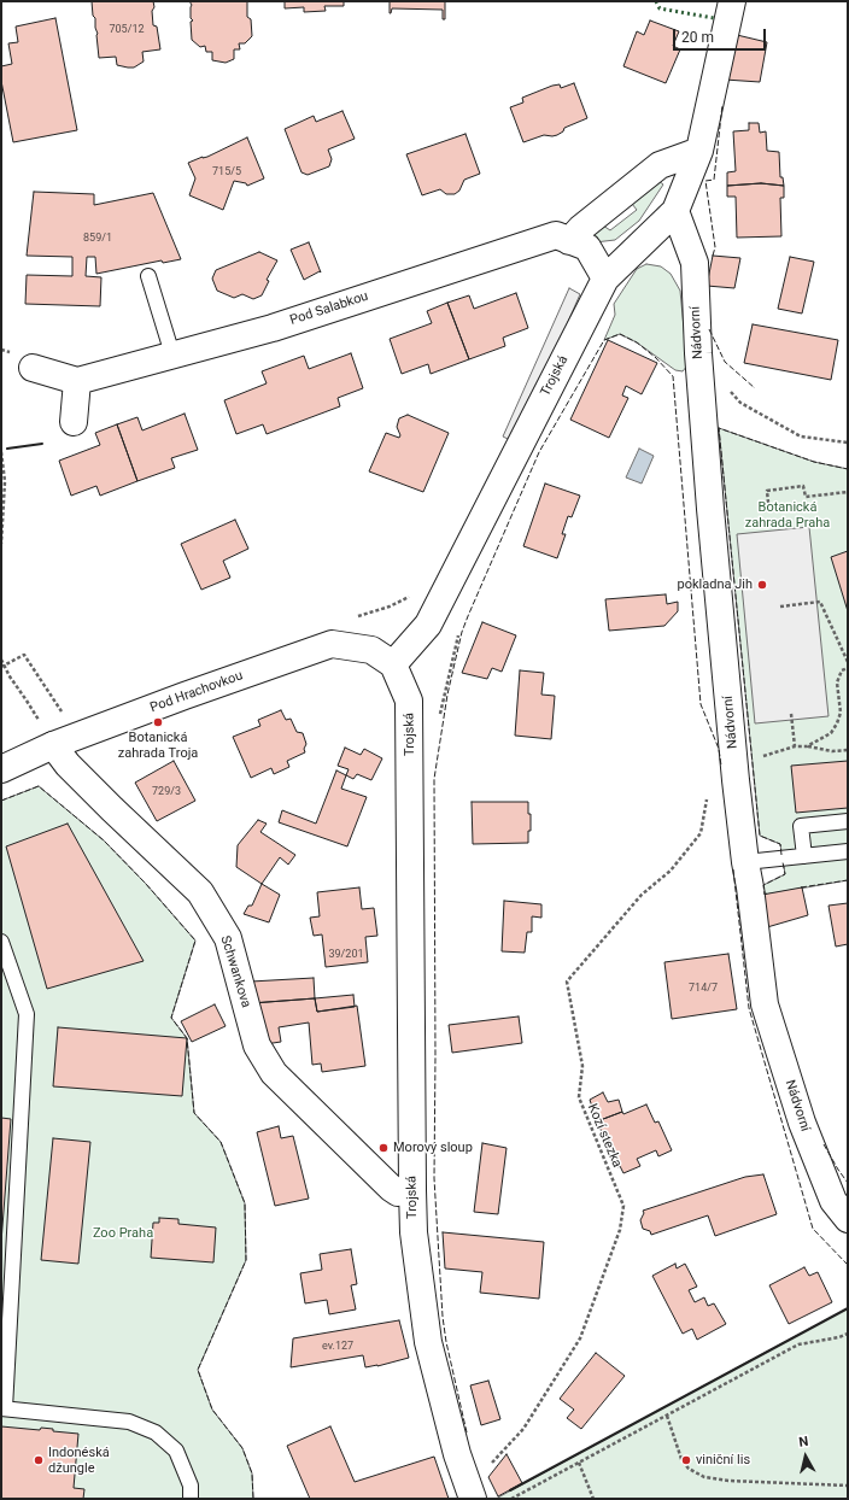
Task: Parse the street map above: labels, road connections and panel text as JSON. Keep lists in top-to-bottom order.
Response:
{
  "streets": {
    "street": [
      "Pod Salabkou",
      "Nádvorní",
      "Trojská",
      "Pod Hrachovkou",
      "Schwankova"
    ],
    "path": ["Kozí stezka"]
  },
  "crossings": [
    ["Pod Salabkou", "Trojská"],
    ["Nádvorní", "Trojská"],
    ["Nádvorní", "Kozí stezka"],
    ["Trojská", "Pod Hrachovkou"],
    ["Trojská", "Schwankova"],
    ["Pod Hrachovkou", "Schwankova"]
  ],
  "parks": ["Botanická zahrada Praha", "Zoo Praha"],
  "places": [
    "pokladna Jih",
    "Botanická zahrada Troja",
    "Morový sloup",
    "Indonéská džungle",
    "viniční lis"
  ],
  "house_numbers": [
    "705/12",
    "715/5",
    "859/1",
    "729/3",
    "39/201",
    "714/7",
    "ev.127"
  ],
  "scale_bar": "20 m",
  "north": "top"
}
